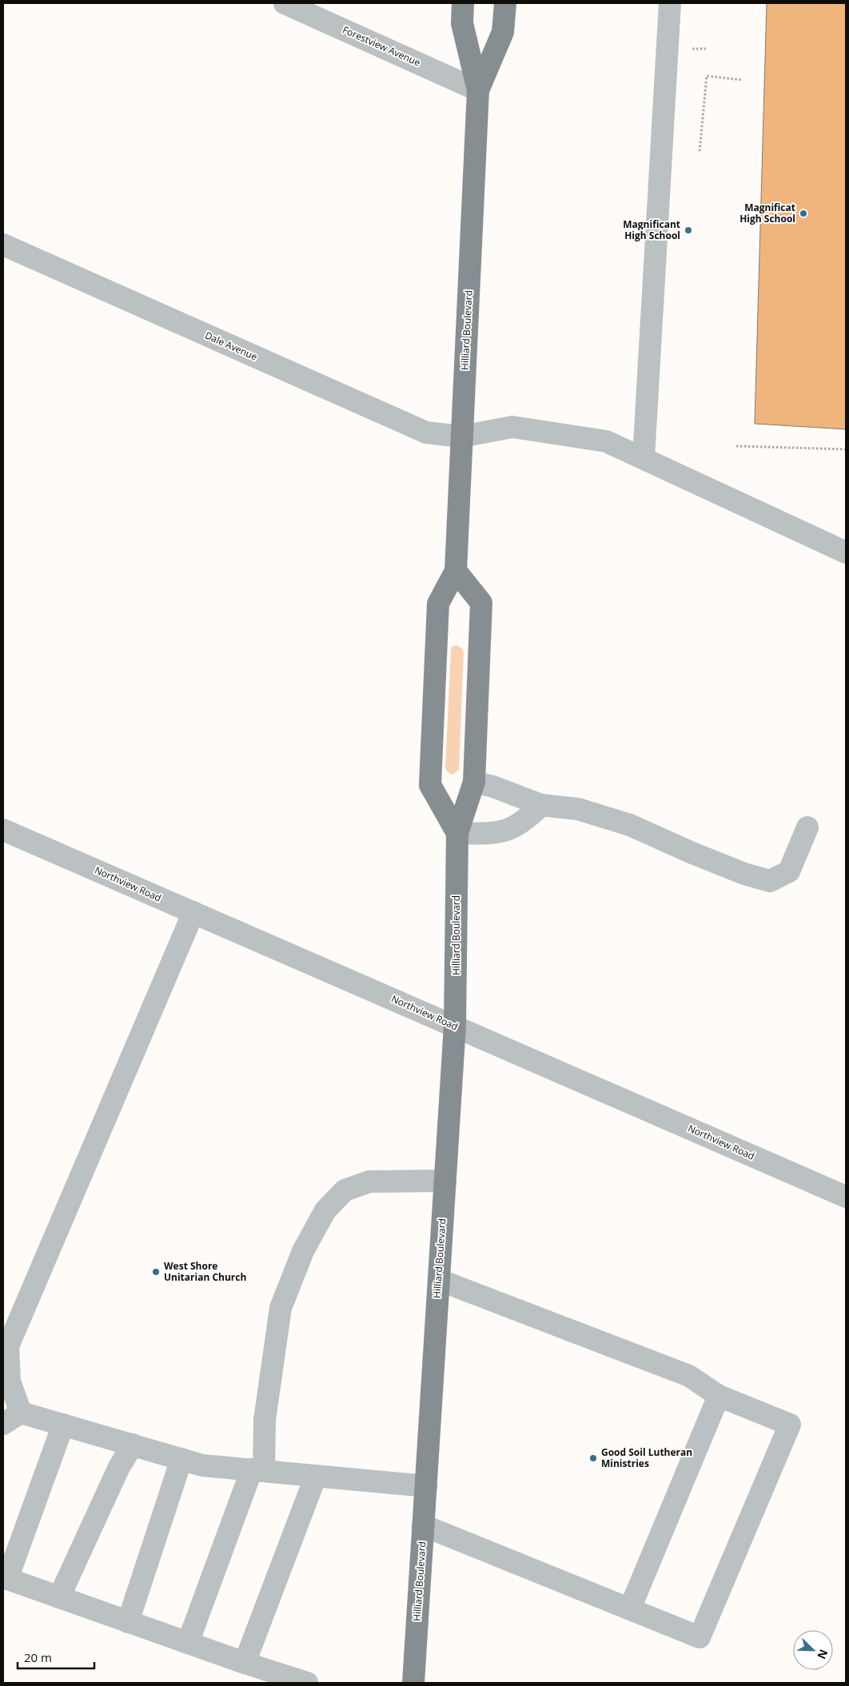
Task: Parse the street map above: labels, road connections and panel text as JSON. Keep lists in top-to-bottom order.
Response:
{
  "streets": {
    "main road": ["Hilliard Boulevard"],
    "street": ["Forestview Avenue", "Dale Avenue", "Northview Road"]
  },
  "crossings": [
    ["Forestview Avenue", "Hilliard Boulevard"],
    ["Hilliard Boulevard", "Dale Avenue"],
    ["Hilliard Boulevard", "Northview Road"]
  ],
  "places": [
    "Magnificat High School",
    "Magnificant High School",
    "West Shore Unitarian Church",
    "Good Soil Lutheran Ministries"
  ],
  "scale_bar": "20 m",
  "north": "bottom right"
}
